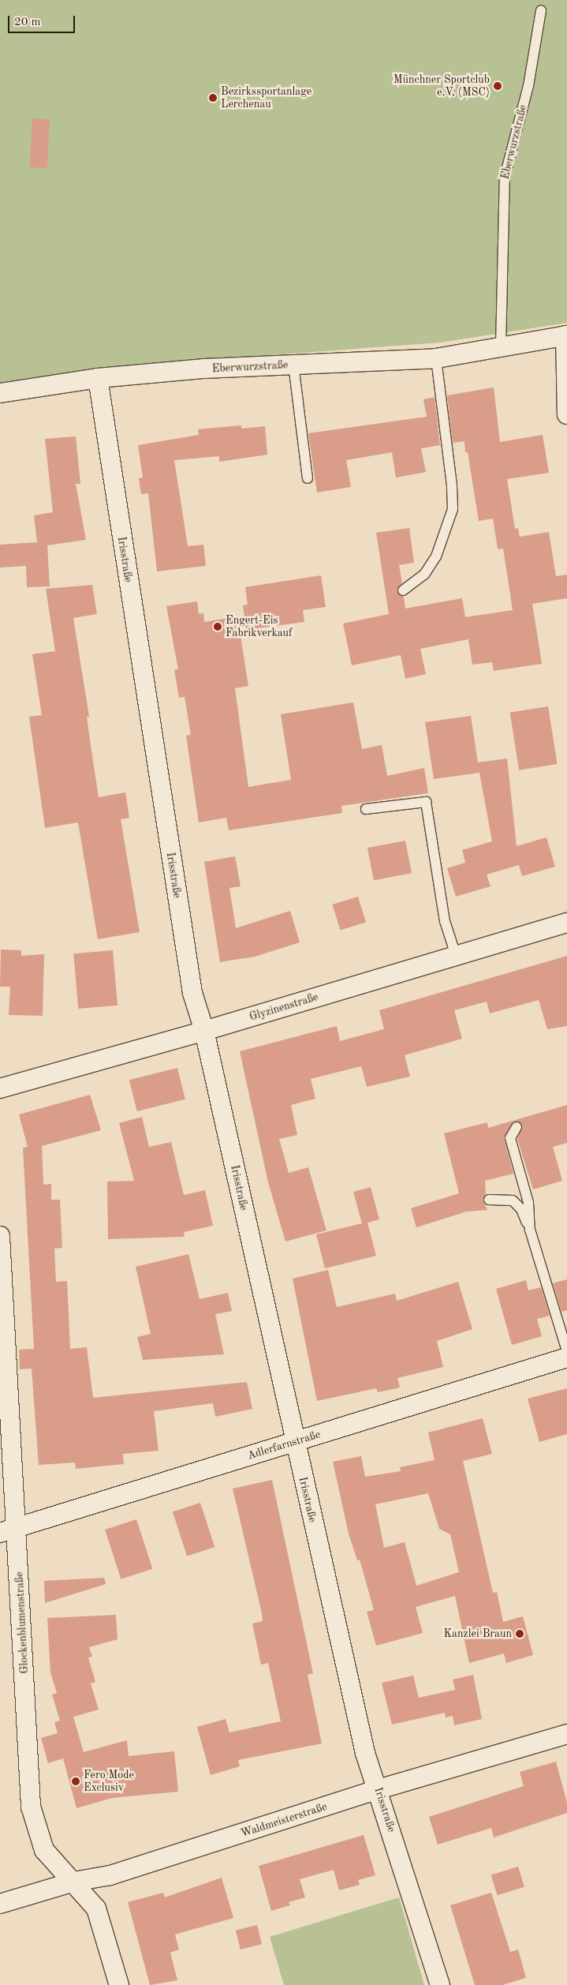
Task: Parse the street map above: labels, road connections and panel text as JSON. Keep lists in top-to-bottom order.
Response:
{
  "streets": {
    "street": [
      "Eberwurzstraße",
      "Irisstraße",
      "Glyzinenstraße",
      "Adlerfarnstraße",
      "Glockenblumenstraße",
      "Waldmeisterstraße"
    ]
  },
  "crossings": [
    ["Eberwurzstraße", "Irisstraße"],
    ["Irisstraße", "Glyzinenstraße"],
    ["Irisstraße", "Adlerfarnstraße"],
    ["Irisstraße", "Waldmeisterstraße"],
    ["Adlerfarnstraße", "Glockenblumenstraße"],
    ["Glockenblumenstraße", "Waldmeisterstraße"]
  ],
  "places": [
    "Münchner Sportclub e.V. (MSC)",
    "Bezirkssportanlage Lerchenau",
    "Engert-Eis Fabrikverkauf",
    "Kanzlei Braun",
    "Fero Mode Exclusiv"
  ],
  "scale_bar": "20 m"
}
